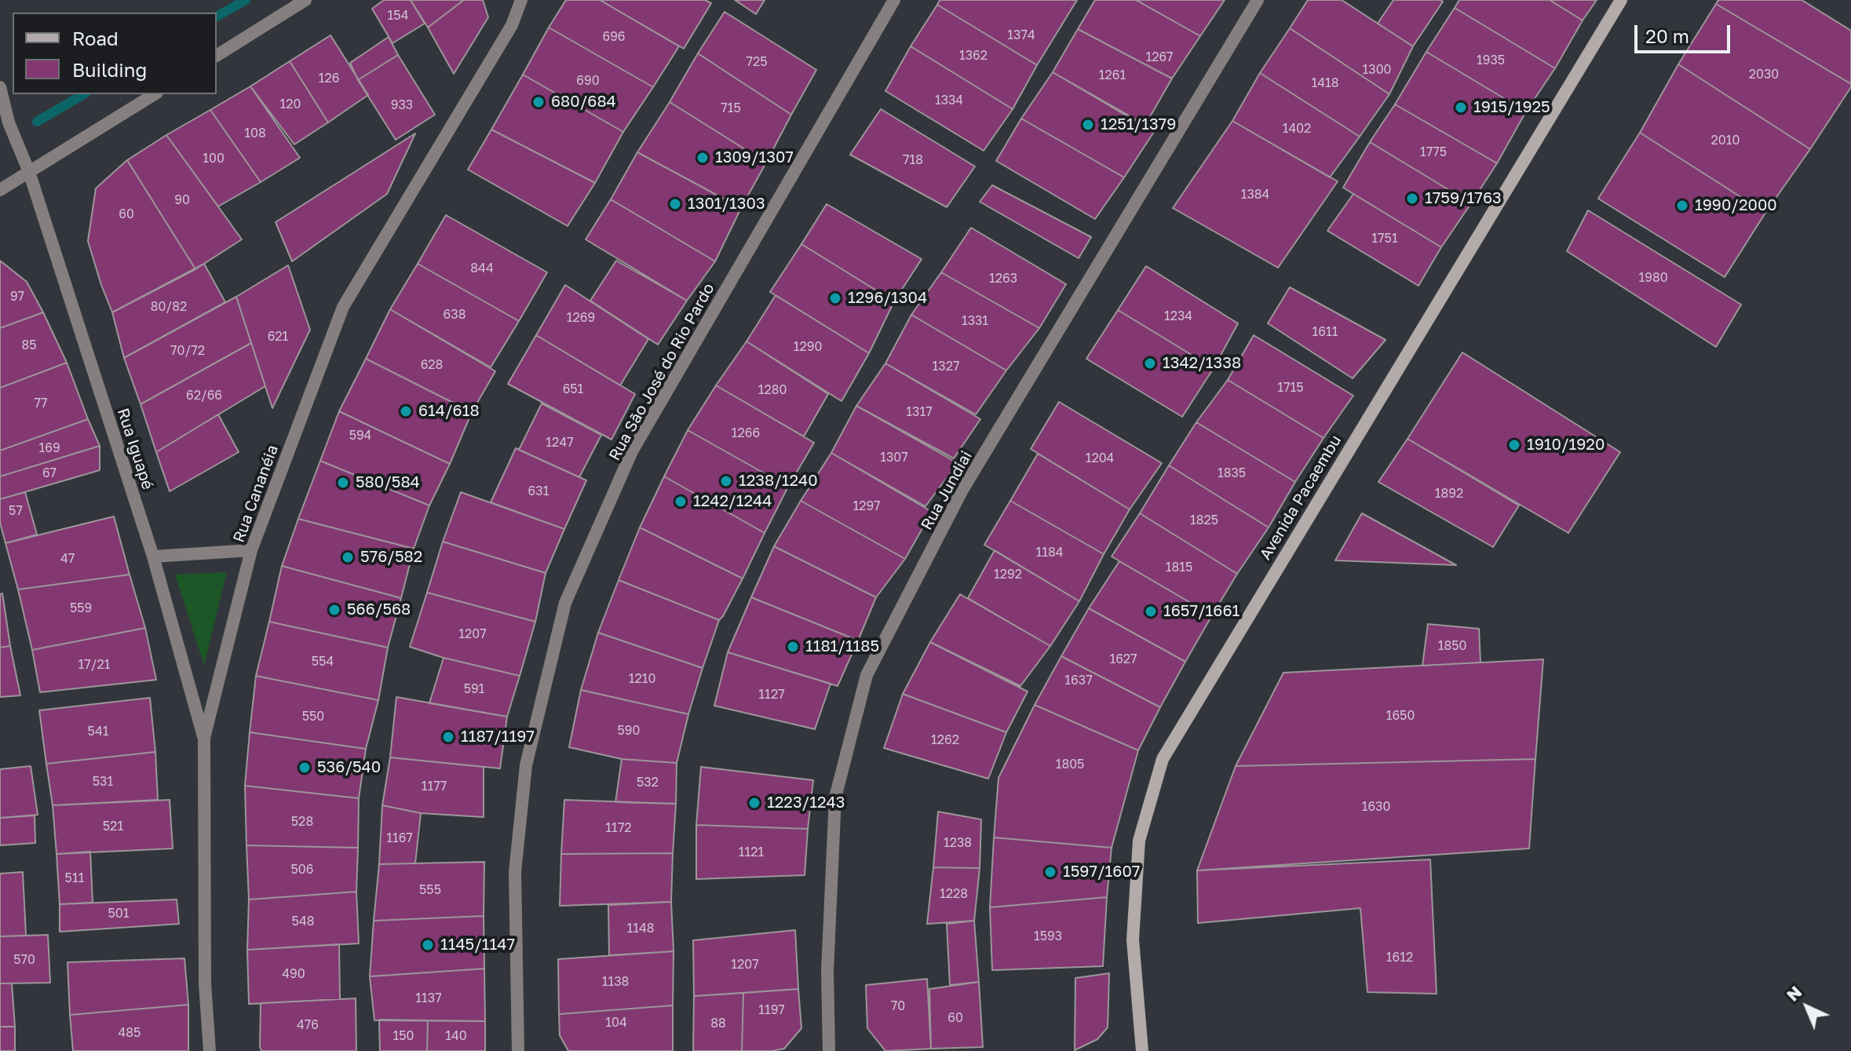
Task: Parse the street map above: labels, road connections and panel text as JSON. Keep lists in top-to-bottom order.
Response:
{
  "streets": {
    "main road": ["Avenida Pacaembu"],
    "street": [
      "Rua São José do Rio Pardo",
      "Rua Iguapé",
      "Rua Jundiai",
      "Rua Cananéia"
    ]
  },
  "crossings": [
    ["Rua Iguapé", "Rua Cananéia"]
  ],
  "places": [
    "680/684",
    "1915/1925",
    "1251/1379",
    "1309/1307",
    "1759/1763",
    "1301/1303",
    "1990/2000",
    "1296/1304",
    "1342/1338",
    "614/618",
    "1910/1920",
    "1238/1240",
    "580/584",
    "1242/1244",
    "576/582",
    "566/568",
    "1657/1661",
    "1181/1185",
    "1187/1197",
    "536/540",
    "1223/1243",
    "1597/1607",
    "1145/1147"
  ],
  "house_numbers": [
    "154",
    "1374",
    "696",
    "1362",
    "1267",
    "1935",
    "725",
    "1300",
    "2030",
    "1261",
    "126",
    "690",
    "1418",
    "1334",
    "120",
    "933",
    "715",
    "1402",
    "108",
    "2010",
    "1775",
    "100",
    "718",
    "1384",
    "90",
    "60",
    "1751",
    "844",
    "1980",
    "1263",
    "97",
    "80/82",
    "638",
    "1234",
    "1269",
    "1331",
    "1611",
    "621",
    "85",
    "1290",
    "70/72",
    "628",
    "1327",
    "1715",
    "651",
    "1280",
    "62/66",
    "77",
    "1317",
    "1266",
    "594",
    "1247",
    "169",
    "1307",
    "1204",
    "67",
    "1835",
    "631",
    "1892",
    "1297",
    "57",
    "1825",
    "1184",
    "47",
    "1815",
    "1292",
    "559",
    "1207",
    "1850",
    "1627",
    "554",
    "17/21",
    "1210",
    "1637",
    "591",
    "1127",
    "1650",
    "550",
    "590",
    "541",
    "1262",
    "1805",
    "531",
    "532",
    "1177",
    "1630",
    "528",
    "521",
    "1172",
    "1167",
    "1238",
    "1121",
    "506",
    "511",
    "555",
    "1228",
    "501",
    "548",
    "1148",
    "1593",
    "1612",
    "570",
    "1207",
    "490",
    "1138",
    "1137",
    "70",
    "1197",
    "60",
    "104",
    "88",
    "476",
    "485",
    "150",
    "140"
  ],
  "legend": ["Road", "Building"],
  "scale_bar": "20 m",
  "north": "top left"
}
